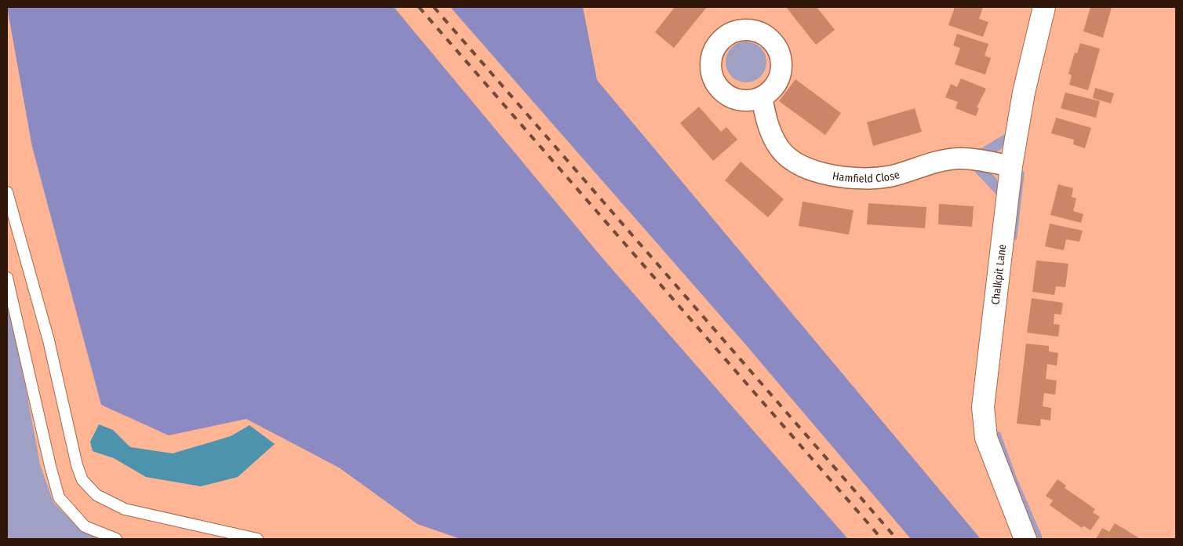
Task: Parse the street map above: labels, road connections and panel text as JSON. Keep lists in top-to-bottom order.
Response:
{
  "streets": {
    "street": ["Hamfield Close", "Chalkpit Lane"]
  },
  "crossings": [
    ["Hamfield Close", "Chalkpit Lane"]
  ]
}
